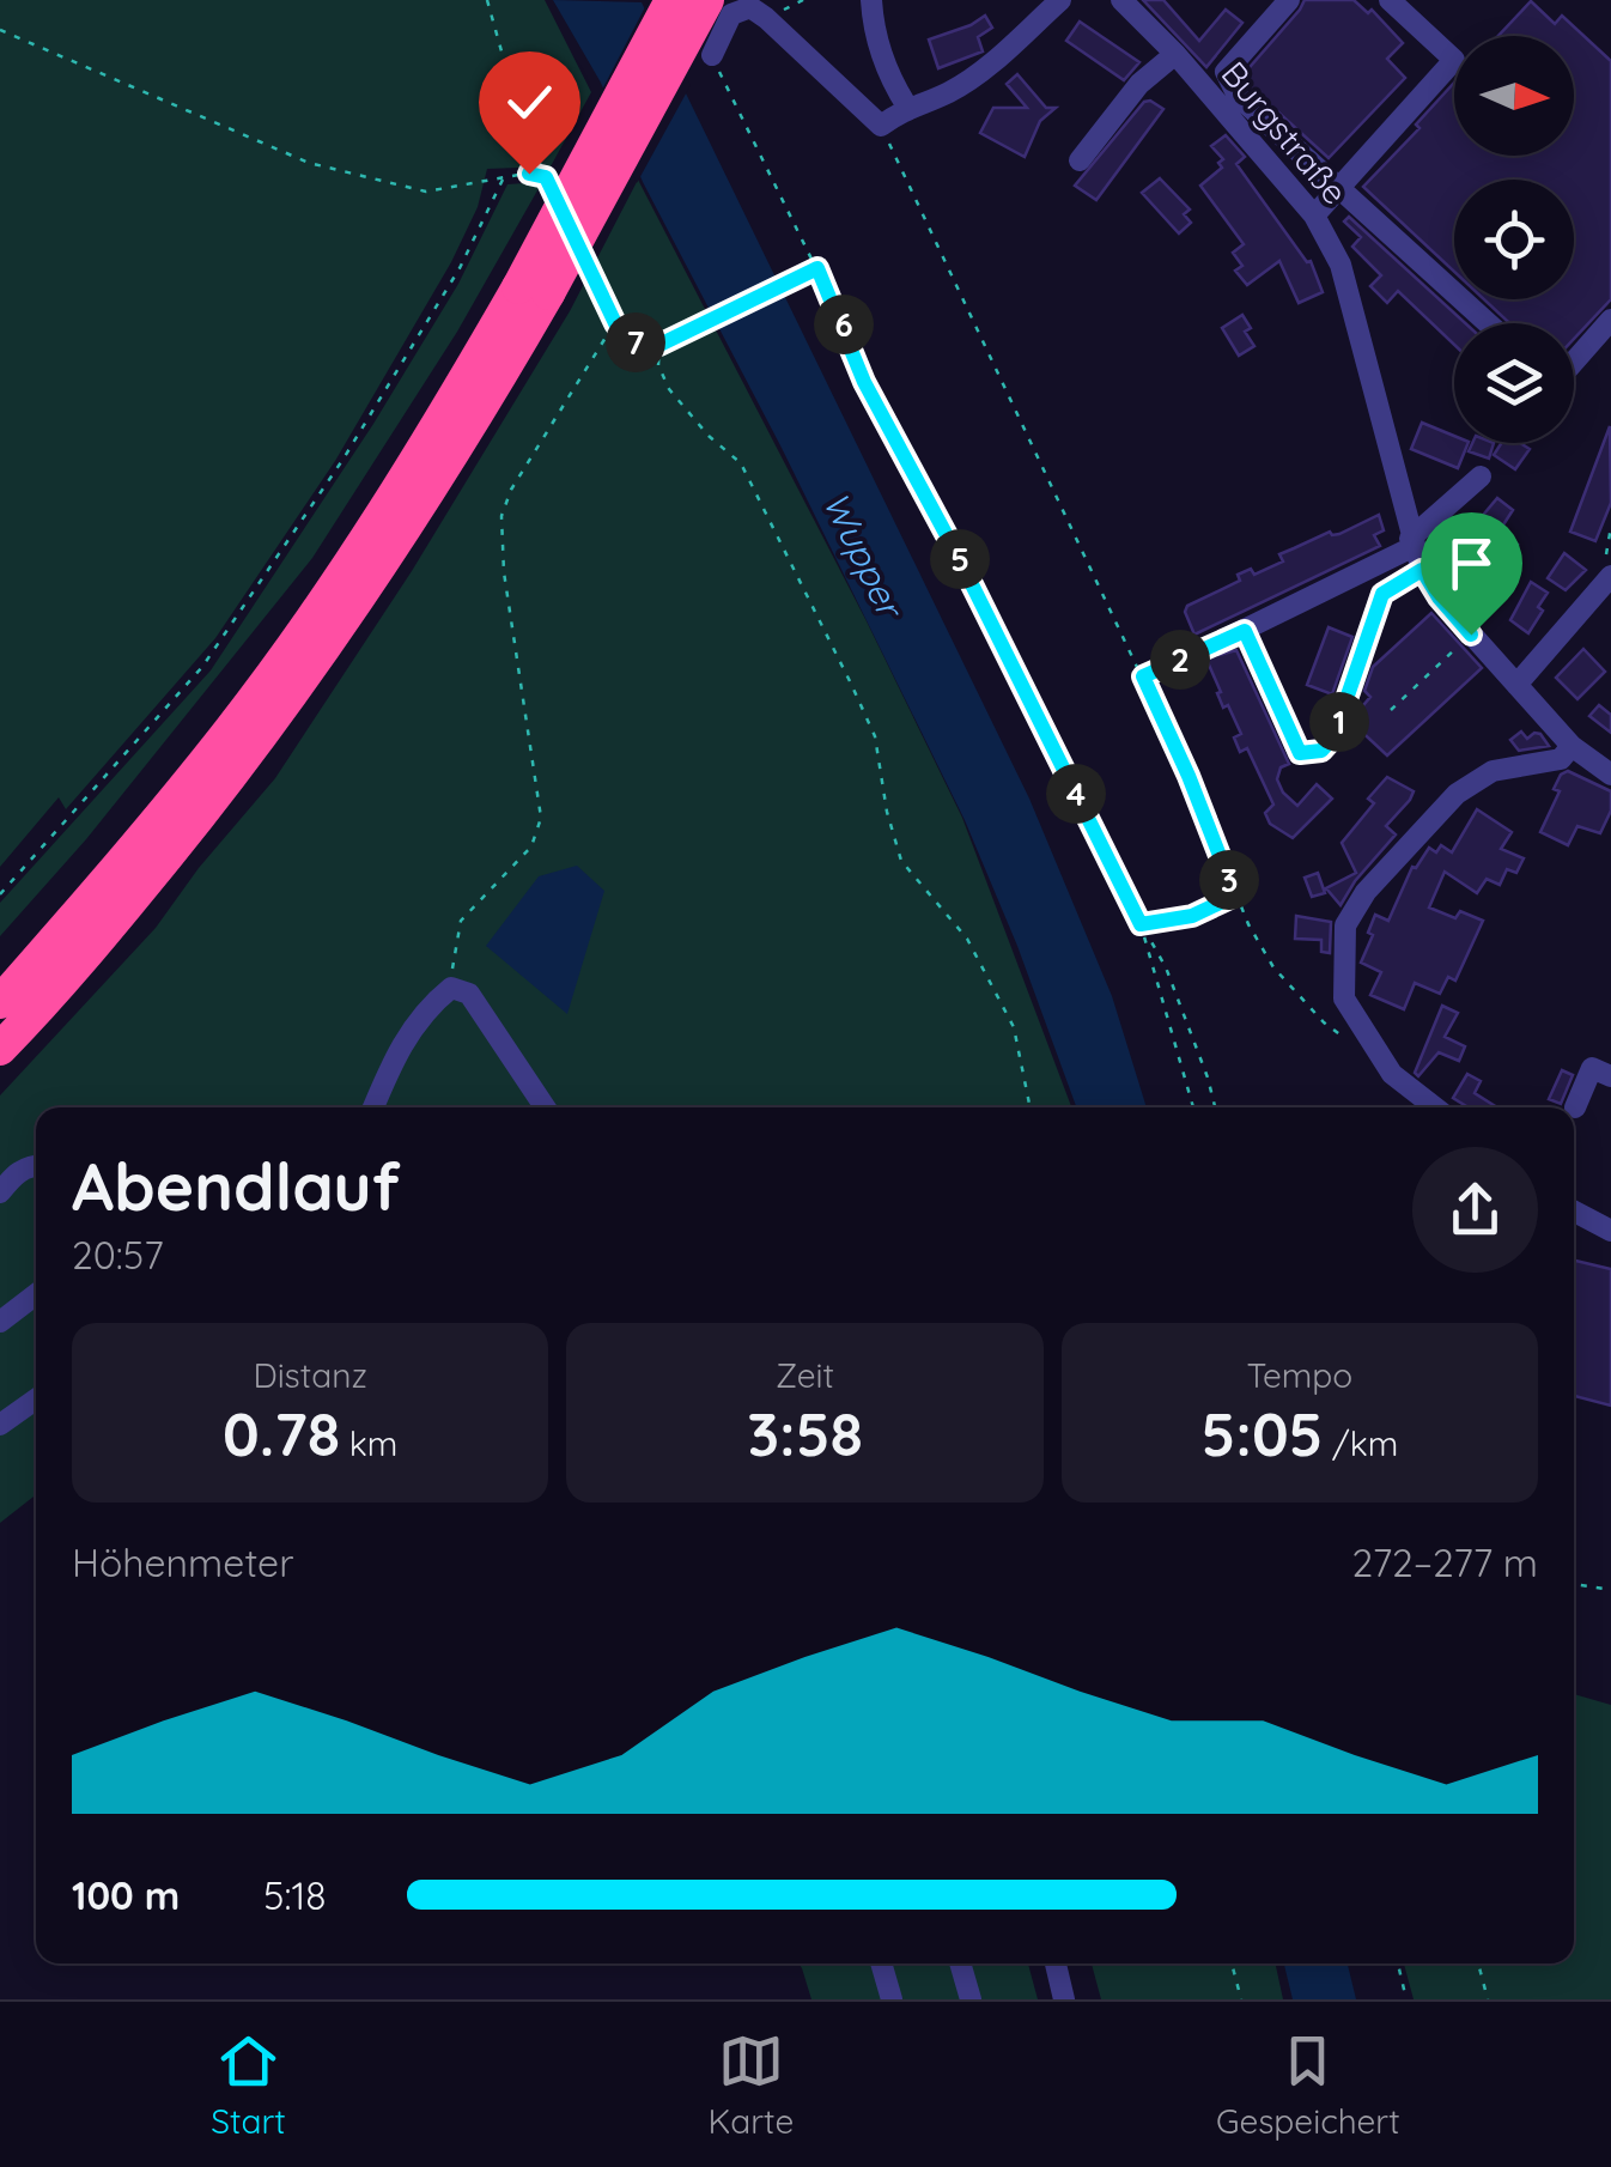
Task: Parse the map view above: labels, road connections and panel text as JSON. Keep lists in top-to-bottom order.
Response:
{
  "streets": {
    "street": ["Burgstraße"]
  },
  "water": ["Wupper"],
  "north": "right",
  "page": {
    "pins": [
      "6",
      "7",
      "5",
      "2",
      "1",
      "4",
      "3"
    ],
    "heading": ["Abendlauf", "20:57"],
    "stats": [
      ["Distanz", "0.78 km"],
      ["Zeit", "3:58"],
      ["Tempo", "5:05 /km"]
    ],
    "chart": ["Höhenmeter", "272–277 m"],
    "list": [
      {
        "name": "100 m",
        "note": "5:18"
      }
    ],
    "tabs": ["Start", "Karte", "Gespeichert"]
  }
}
